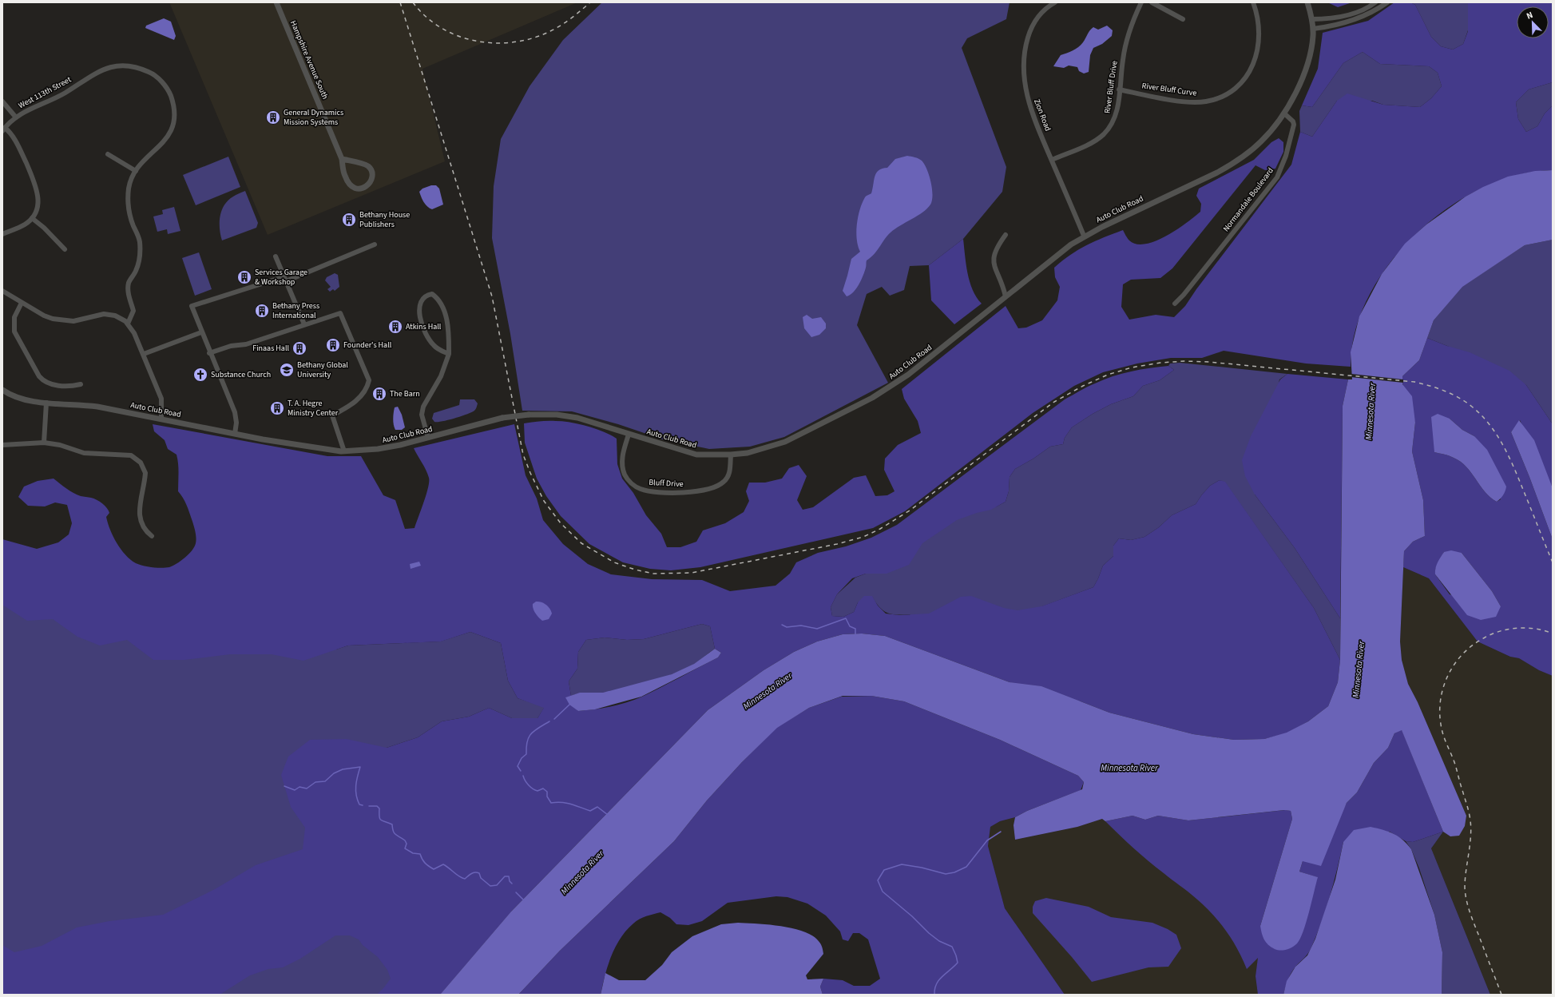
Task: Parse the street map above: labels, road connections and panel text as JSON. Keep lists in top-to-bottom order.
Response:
{
  "streets": {
    "street": [
      "Hampshire Avenue South",
      "River Bluff Drive",
      "River Bluff Curve",
      "West 113th Street",
      "Zion Road",
      "Normandale Boulevard",
      "Auto Club Road",
      "Bluff Drive"
    ]
  },
  "crossings": [
    ["River Bluff Drive", "River Bluff Curve"],
    ["River Bluff Drive", "Zion Road"],
    ["Zion Road", "Auto Club Road"],
    ["Normandale Boulevard", "Auto Club Road"],
    ["Auto Club Road", "Bluff Drive"]
  ],
  "water": ["Minnesota River"],
  "places": {
    "building": [
      "General Dynamics Mission Systems",
      "Bethany House Publishers",
      "Services Garage & Workshop",
      "Bethany Press International",
      "Atkins Hall",
      "Founder's Hall",
      "Finaas Hall",
      "The Barn",
      "T. A. Hegre Ministry Center"
    ],
    "school or university": ["Bethany Global University"],
    "church": ["Substance Church"]
  },
  "north": "top left"
}
